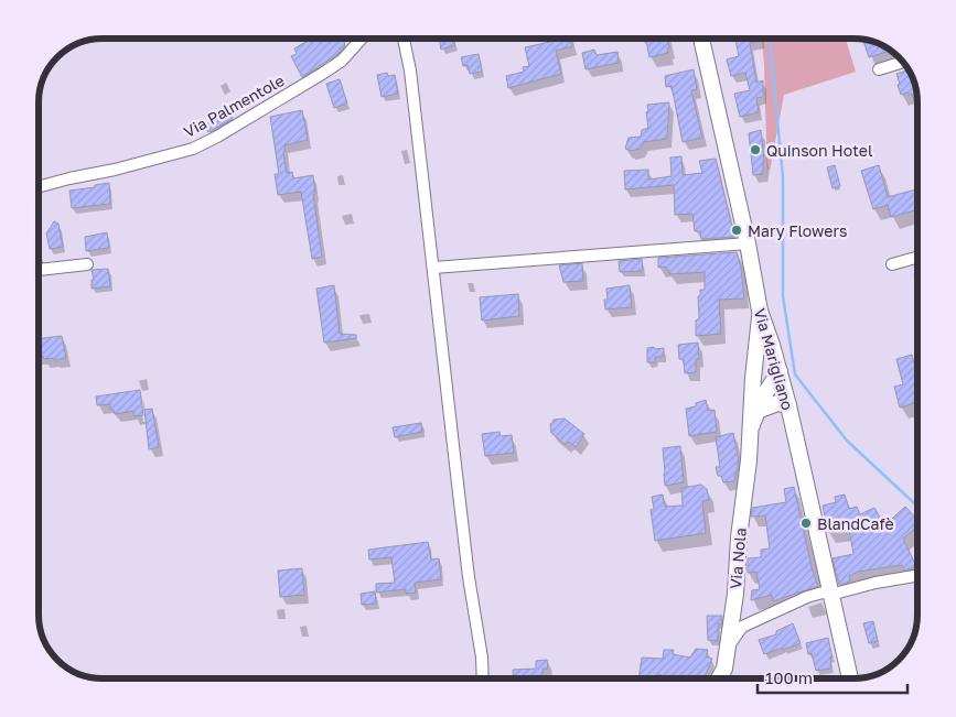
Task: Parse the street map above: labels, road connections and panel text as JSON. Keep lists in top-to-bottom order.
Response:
{
  "streets": {
    "street": ["Via Palmentole", "Via Marigliano", "Via Nola"]
  },
  "crossings": [
    ["Via Marigliano", "Via Nola"]
  ],
  "places": ["Quinson Hotel", "Mary Flowers", "BlandCafè"],
  "scale_bar": "100 m"
}
